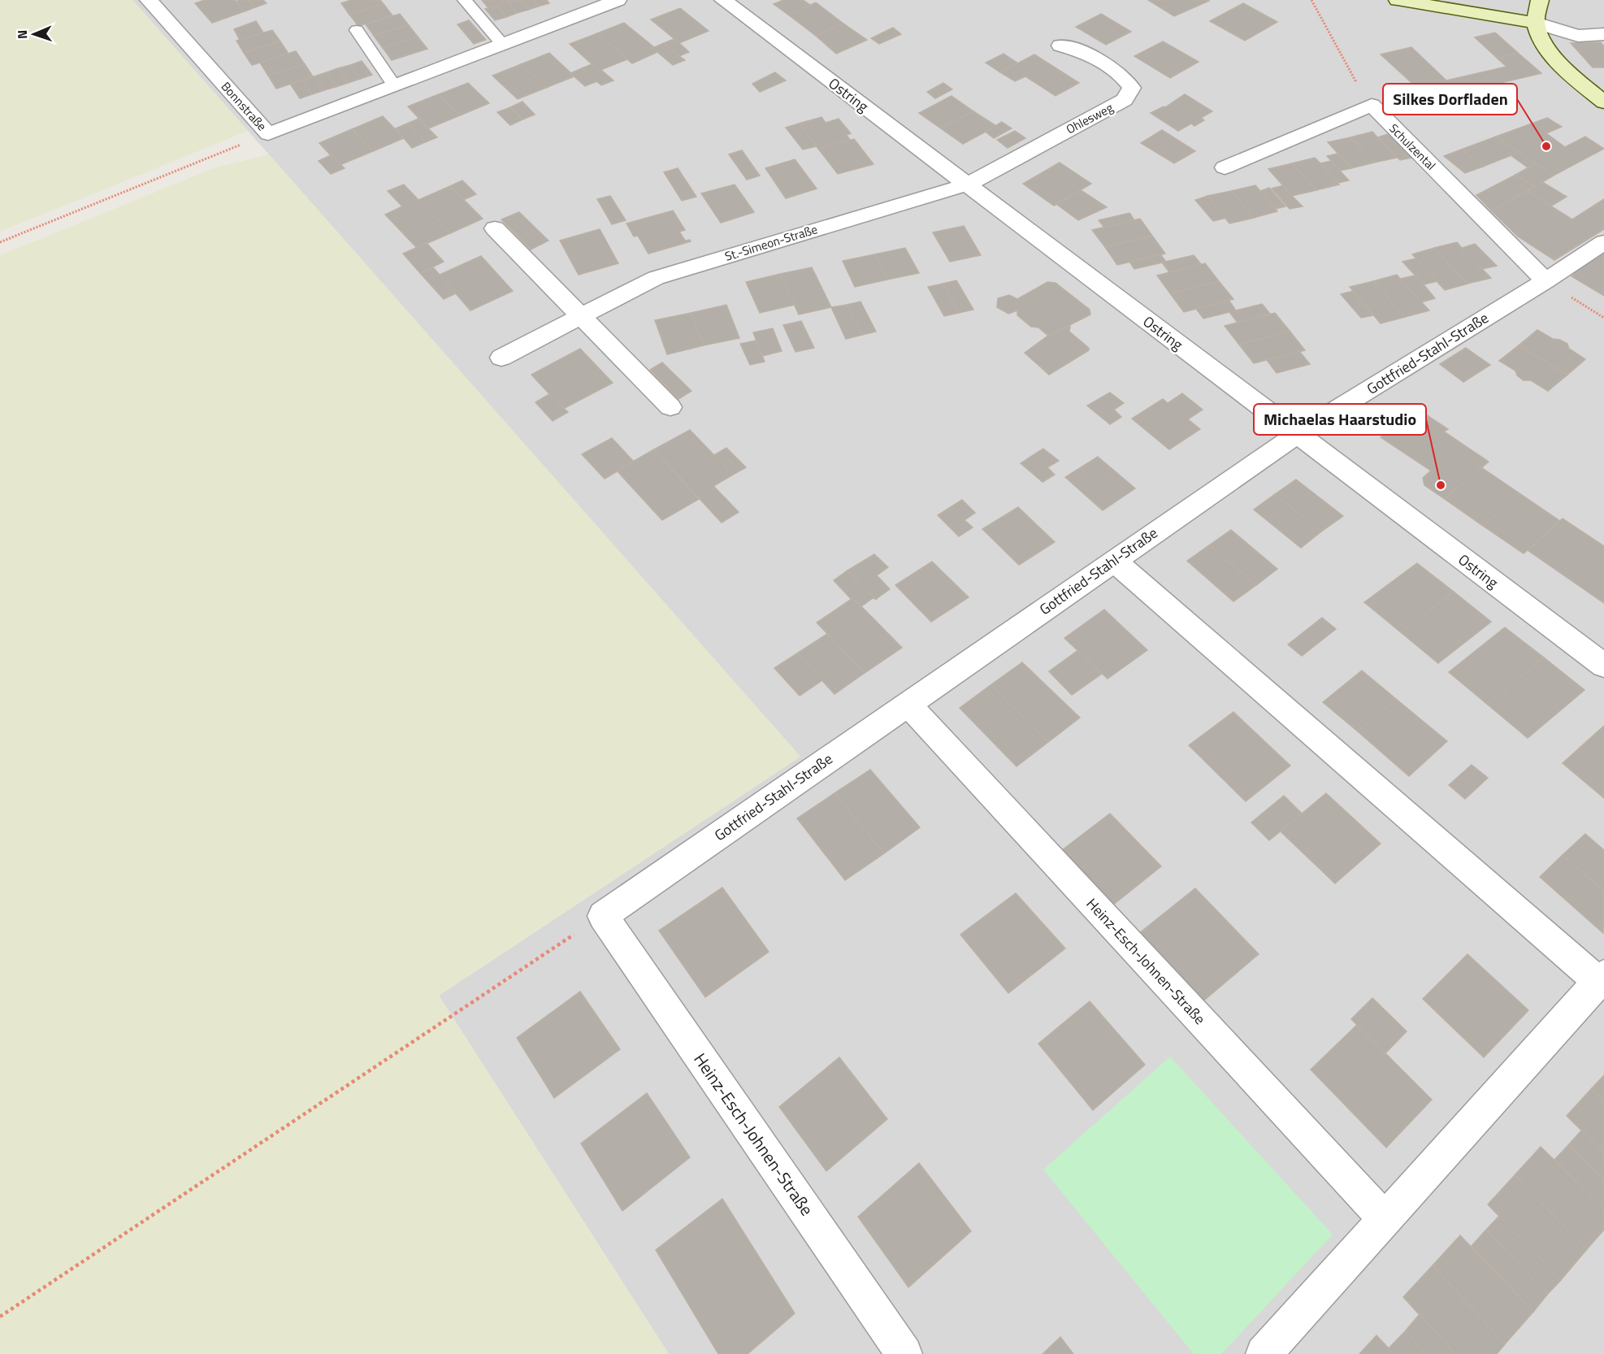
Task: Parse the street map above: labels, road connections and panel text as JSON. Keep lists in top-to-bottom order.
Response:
{
  "streets": {
    "street": [
      "Ostring",
      "Bonnstraße",
      "Ohlesweg",
      "Schulzental",
      "St.-Simeon-Straße",
      "Gottfried-Stahl-Straße",
      "Heinz-Esch-Johnen-Straße"
    ]
  },
  "crossings": [
    ["Ostring", "Ohlesweg"],
    ["Ostring", "St.-Simeon-Straße"],
    ["Ostring", "Gottfried-Stahl-Straße"],
    ["Ohlesweg", "St.-Simeon-Straße"],
    ["Schulzental", "Gottfried-Stahl-Straße"],
    ["Gottfried-Stahl-Straße", "Heinz-Esch-Johnen-Straße"]
  ],
  "places": ["Silkes Dorfladen", "Michaelas Haarstudio"],
  "north": "left"
}
